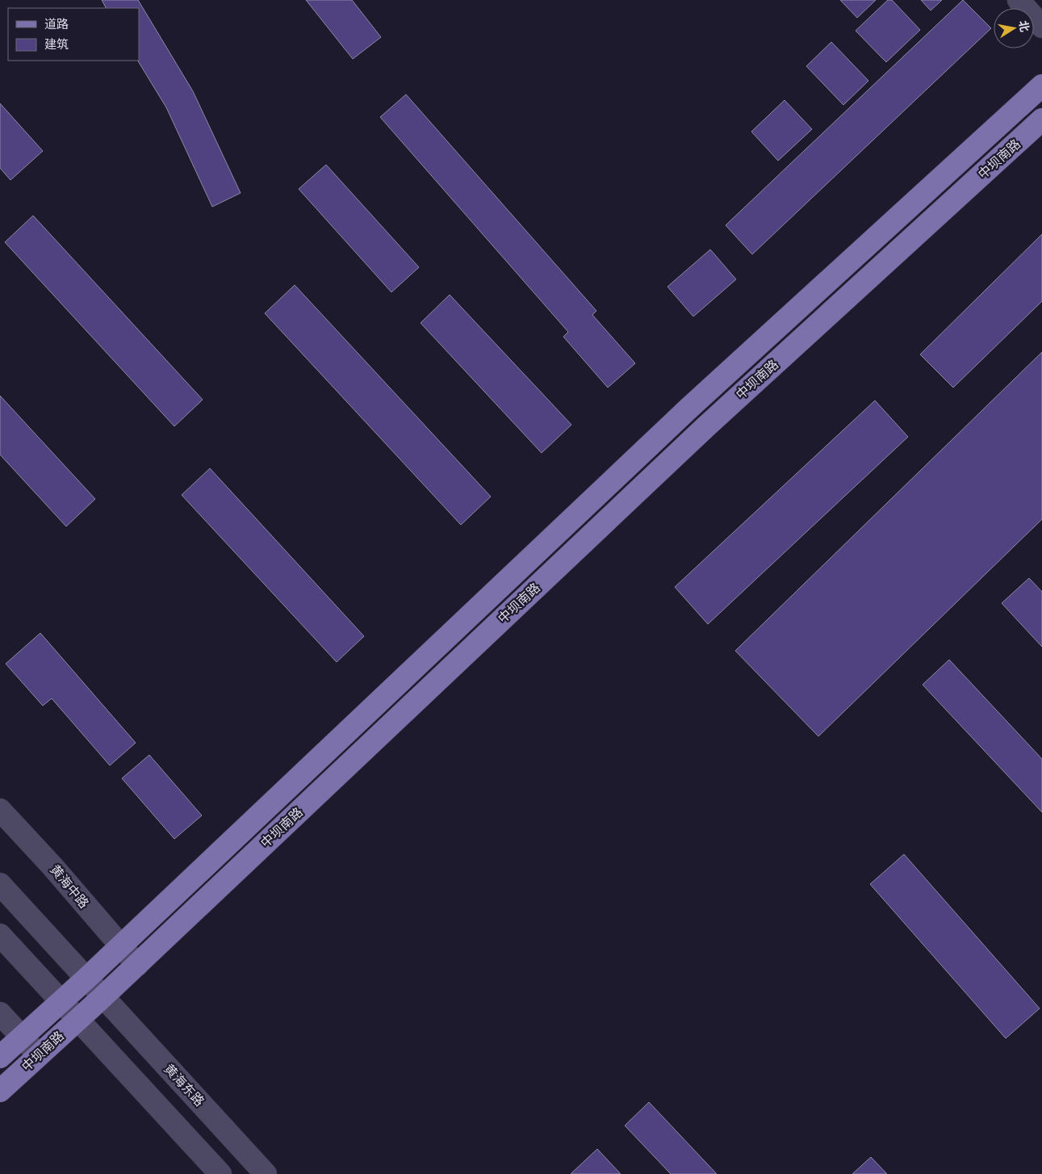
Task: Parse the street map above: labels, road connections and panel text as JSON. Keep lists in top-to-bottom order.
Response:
{
  "streets": {
    "main road": ["中坝南路"],
    "street": ["黄海中路", "黄海东路"]
  },
  "crossings": [
    ["中坝南路", "黄海中路"],
    ["中坝南路", "黄海东路"]
  ],
  "legend": ["道路", "建筑"],
  "north": "right"
}
